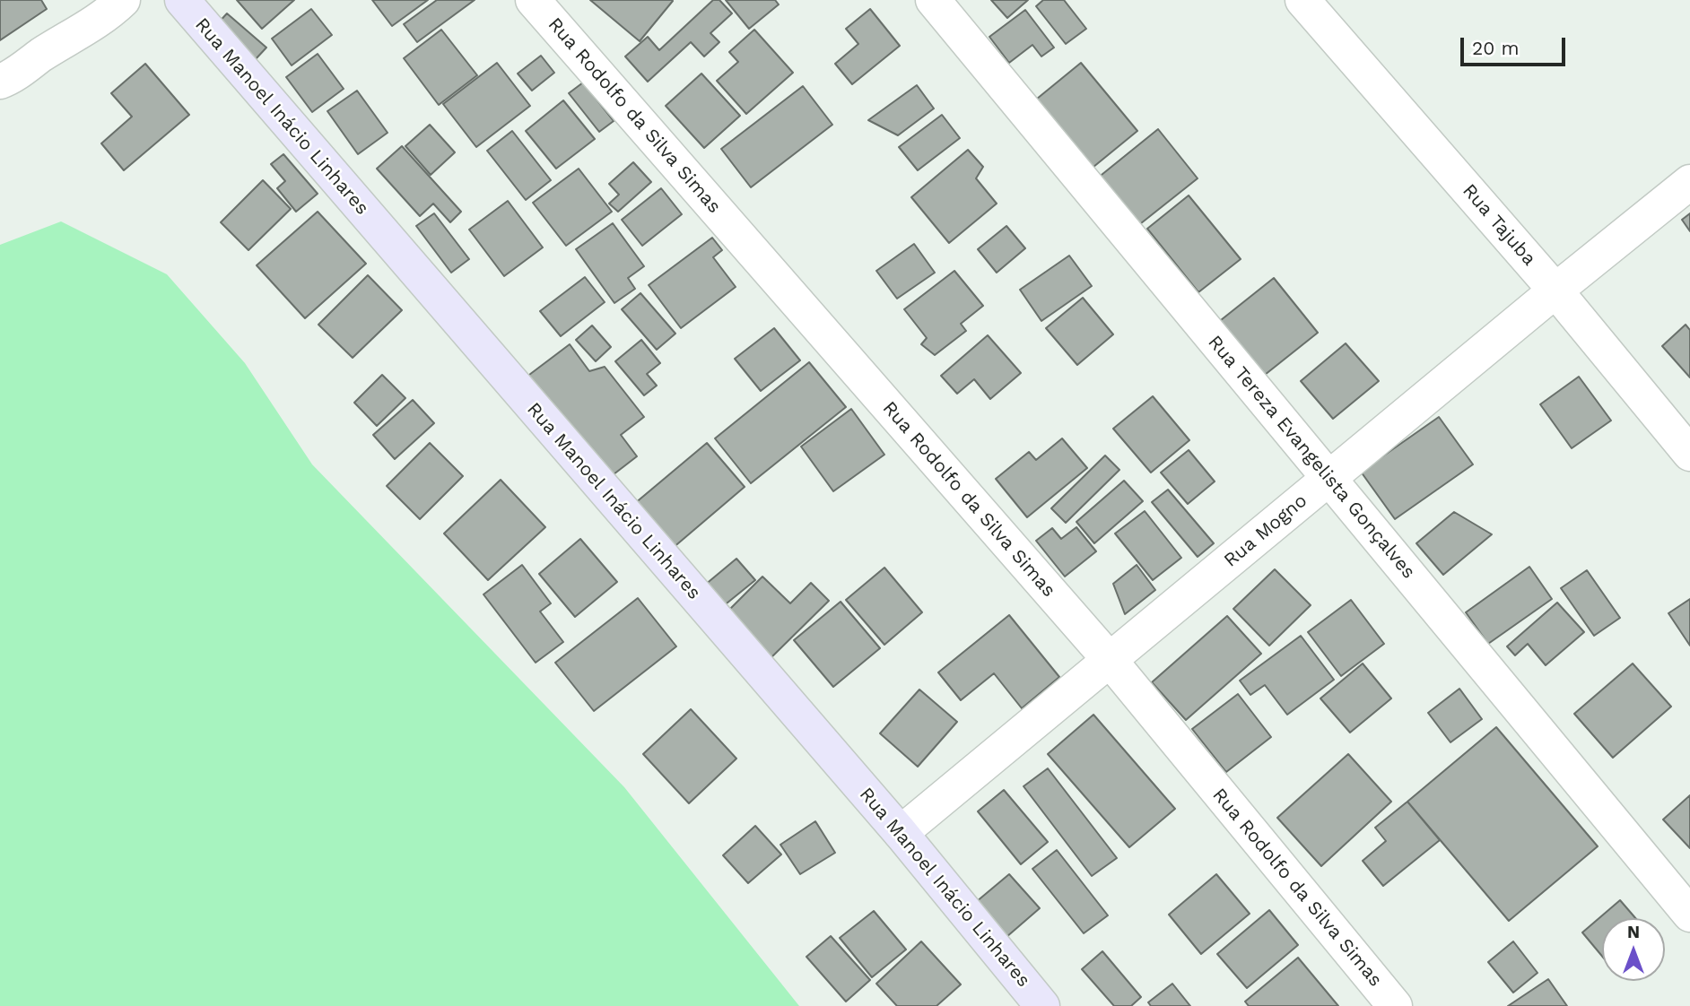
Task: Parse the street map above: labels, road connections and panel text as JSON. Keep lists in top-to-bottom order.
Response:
{
  "streets": {
    "main road": ["Rua Manoel Inácio Linhares"],
    "street": [
      "Rua Rodolfo da Silva Simas",
      "Rua Tajuba",
      "Rua Tereza Evangelista Gonçalves",
      "Rua Mogno"
    ]
  },
  "crossings": [
    ["Rua Rodolfo da Silva Simas", "Rua Mogno"],
    ["Rua Manoel Inácio Linhares", "Rua Mogno"],
    ["Rua Tajuba", "Rua Mogno"],
    ["Rua Tereza Evangelista Gonçalves", "Rua Mogno"]
  ],
  "scale_bar": "20 m",
  "north": "top"
}
